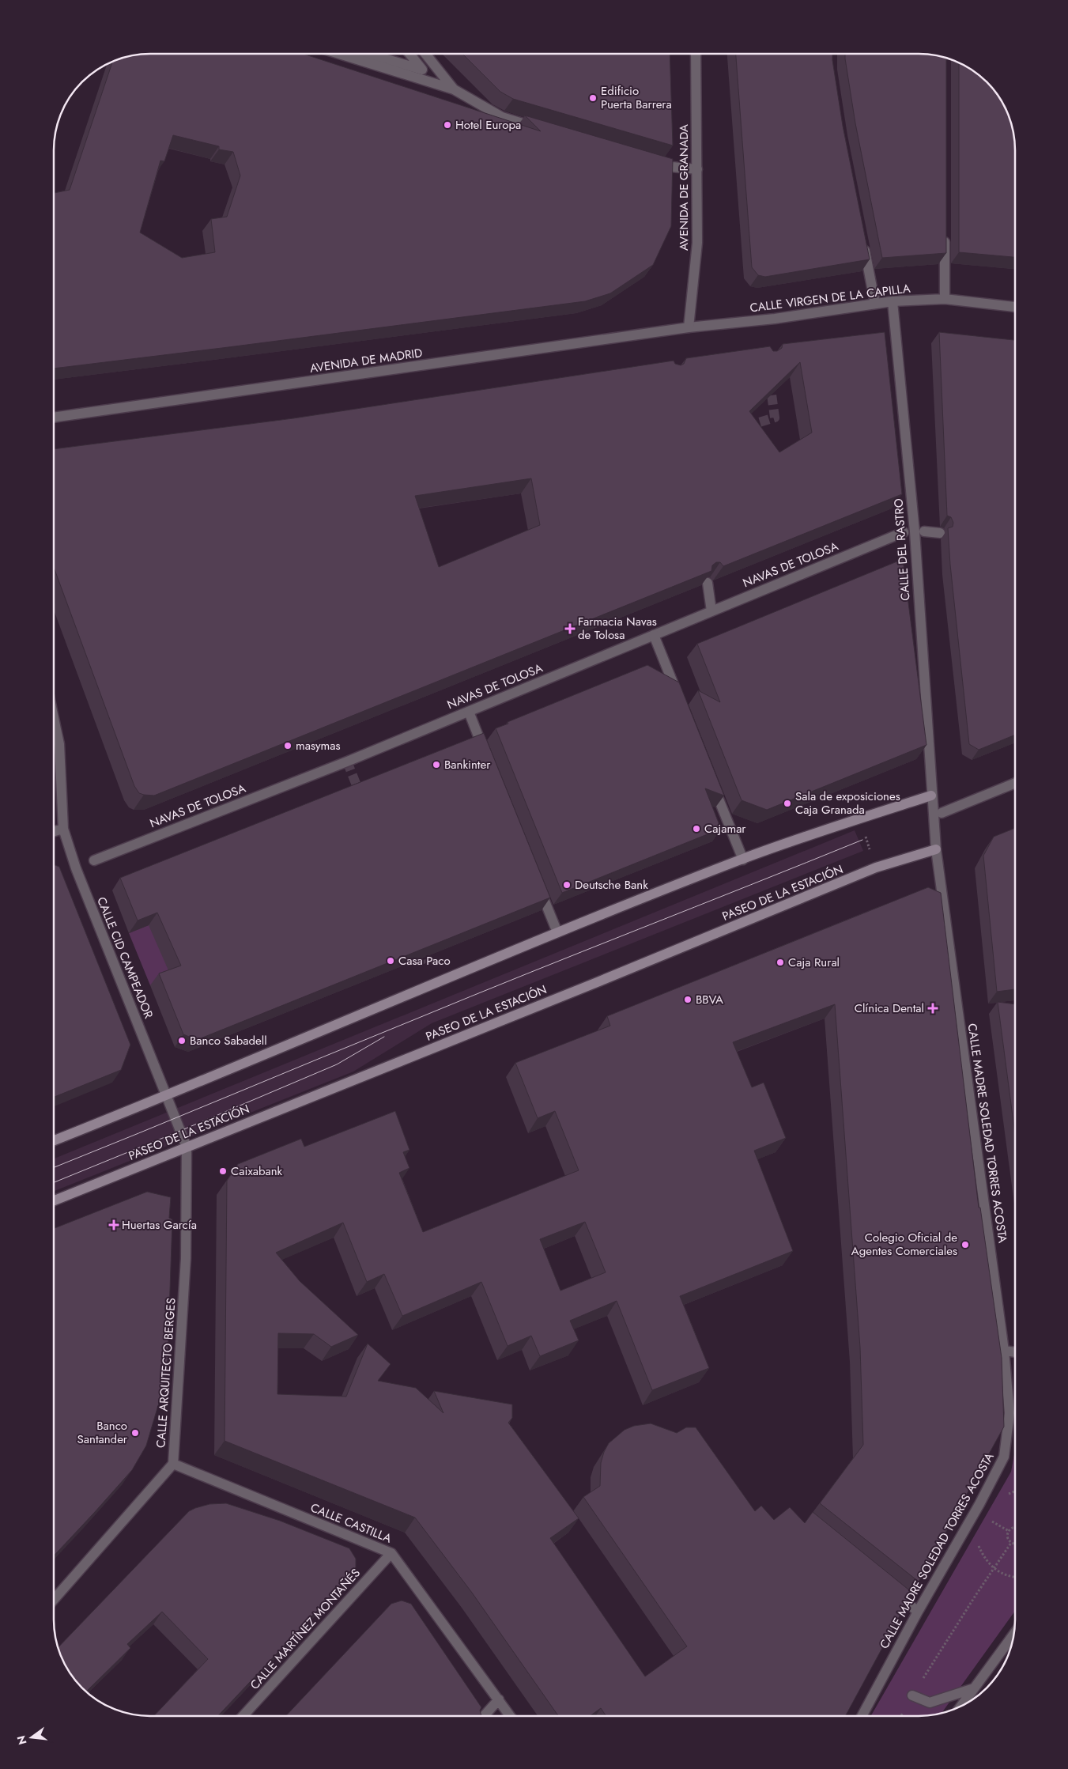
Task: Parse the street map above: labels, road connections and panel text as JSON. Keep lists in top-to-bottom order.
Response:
{
  "streets": {
    "main road": ["PASEO DE LA ESTACIÓN"],
    "street": [
      "AVENIDA DE GRANADA",
      "CALLE VIRGEN DE LA CAPILLA",
      "AVENIDA DE MADRID",
      "CALLE DEL RASTRO",
      "NAVAS DE TOLOSA",
      "CALLE CID CAMPEADOR",
      "CALLE MADRE SOLEDAD TORRES ACOSTA",
      "CALLE ARQUITECTO BERGES",
      "CALLE CASTILLA",
      "CALLE MARTÍNEZ MONTAÑÉS"
    ]
  },
  "crossings": [
    ["AVENIDA DE GRANADA", "CALLE VIRGEN DE LA CAPILLA"],
    ["AVENIDA DE GRANADA", "AVENIDA DE MADRID"],
    ["CALLE VIRGEN DE LA CAPILLA", "AVENIDA DE MADRID"],
    ["CALLE VIRGEN DE LA CAPILLA", "CALLE DEL RASTRO"],
    ["CALLE DEL RASTRO", "CALLE MADRE SOLEDAD TORRES ACOSTA"],
    ["PASEO DE LA ESTACIÓN", "CALLE MADRE SOLEDAD TORRES ACOSTA"],
    ["PASEO DE LA ESTACIÓN", "CALLE ARQUITECTO BERGES"],
    ["CALLE CID CAMPEADOR", "CALLE ARQUITECTO BERGES"],
    ["CALLE ARQUITECTO BERGES", "CALLE CASTILLA"],
    ["CALLE CASTILLA", "CALLE MARTÍNEZ MONTAÑÉS"]
  ],
  "places": {
    "other": [
      "Edificio Puerta Barrera",
      "Hotel Europa",
      "masymas",
      "Bankinter",
      "Sala de exposiciones Caja Granada",
      "Cajamar",
      "Deutsche Bank",
      "Casa Paco",
      "Caja Rural",
      "BBVA",
      "Banco Sabadell",
      "Caixabank",
      "Colegio Oficial de Agentes Comerciales",
      "Banco Santander"
    ],
    "health": ["Farmacia Navas de Tolosa", "Clínica Dental", "Huertas García"]
  },
  "north": "left"
}
